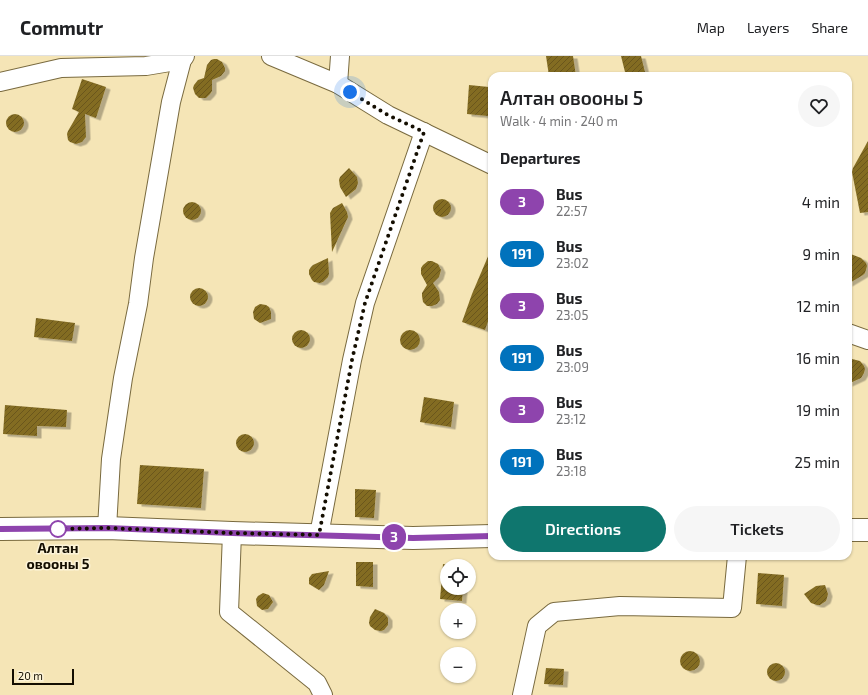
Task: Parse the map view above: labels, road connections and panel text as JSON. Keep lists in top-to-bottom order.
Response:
{
  "places": ["Алтан овооны 5"],
  "lines": ["bus line 3"],
  "scale_bar": "20 m",
  "page": {
    "header": "Commutr",
    "nav": ["Map", "Layers", "Share"],
    "on_map": "3",
    "heading": [
      ["Алтан овооны 5", "Walk · 4 min · 240 m"],
      "Departures"
    ],
    "list": [
      {
        "mark": "3",
        "name": "Bus",
        "note": "22:57",
        "value": "4 min"
      },
      {
        "mark": "191",
        "name": "Bus",
        "note": "23:02",
        "value": "9 min"
      },
      {
        "mark": "3",
        "name": "Bus",
        "note": "23:05",
        "value": "12 min"
      },
      {
        "mark": "191",
        "name": "Bus",
        "note": "23:09",
        "value": "16 min"
      },
      {
        "mark": "3",
        "name": "Bus",
        "note": "23:12",
        "value": "19 min"
      },
      {
        "mark": "191",
        "name": "Bus",
        "note": "23:18",
        "value": "25 min"
      }
    ],
    "buttons": ["Directions", "Tickets"],
    "map_buttons": ["+", "−"],
    "scale": "20 m"
  }
}
